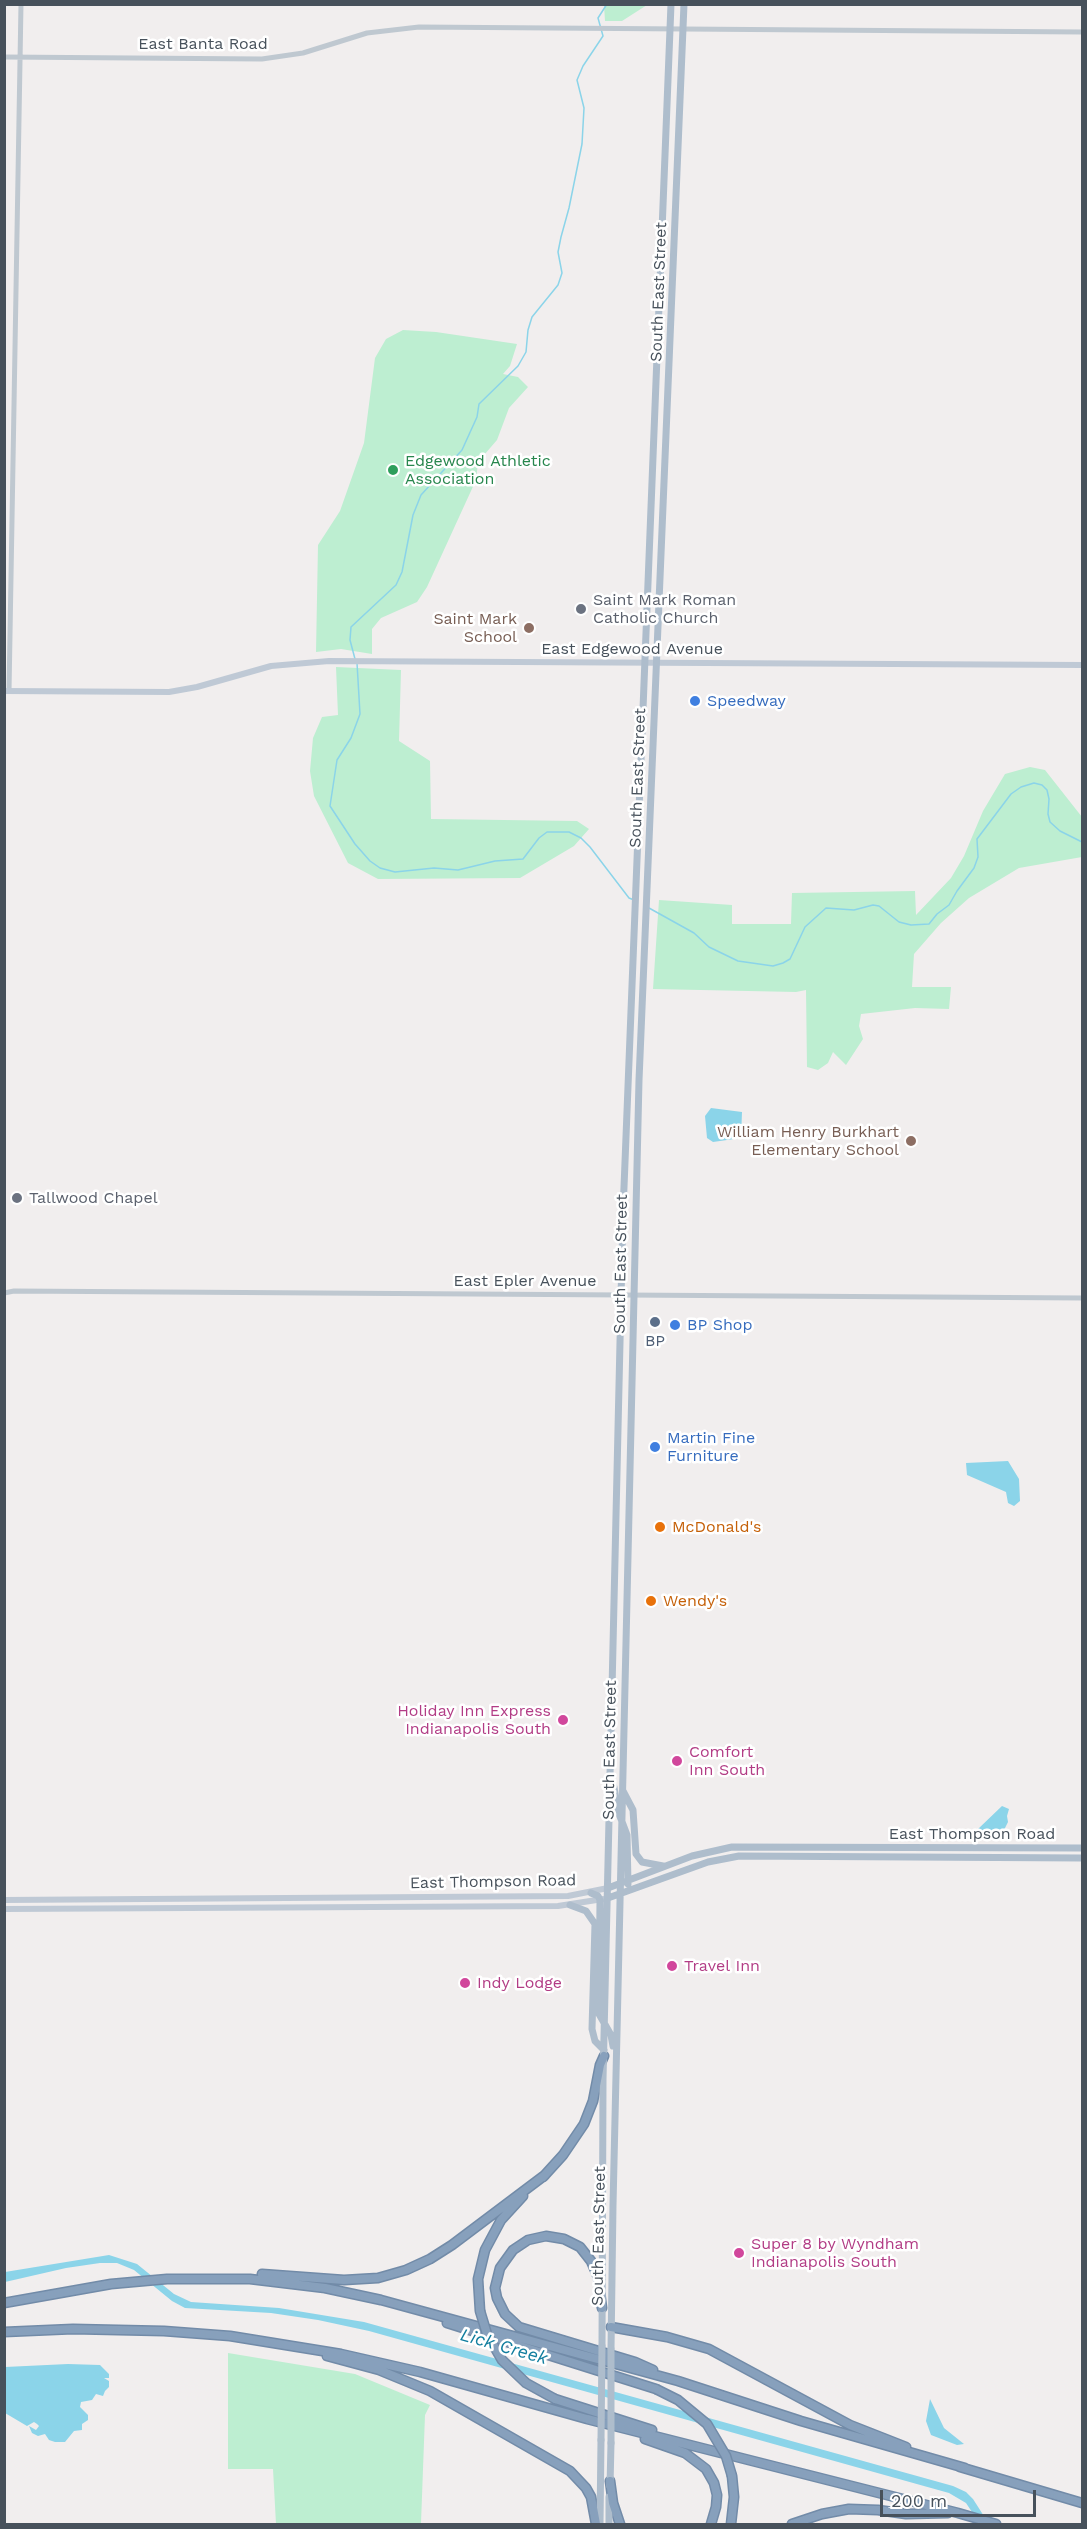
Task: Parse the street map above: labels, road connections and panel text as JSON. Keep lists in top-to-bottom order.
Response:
{
  "streets": {
    "main road": ["South East Street", "East Edgewood Avenue", "East Thompson Road"],
    "street": ["East Banta Road", "East Epler Avenue"]
  },
  "crossings": [
    ["East Banta Road", "South East Street"],
    ["South East Street", "East Edgewood Avenue"],
    ["South East Street", "East Epler Avenue"],
    ["South East Street", "East Thompson Road"]
  ],
  "water": ["Lick Creek"],
  "places": [
    "Edgewood Athletic Association",
    "Saint Mark Roman Catholic Church",
    "Saint Mark School",
    "Speedway",
    "William Henry Burkhart Elementary School",
    "Tallwood Chapel",
    "BP",
    "BP Shop",
    "Martin Fine Furniture",
    "McDonald's",
    "Wendy's",
    "Holiday Inn Express Indianapolis South",
    "Comfort Inn South",
    "Travel Inn",
    "Indy Lodge",
    "Super 8 by Wyndham Indianapolis South"
  ],
  "scale_bar": "200 m"
}
